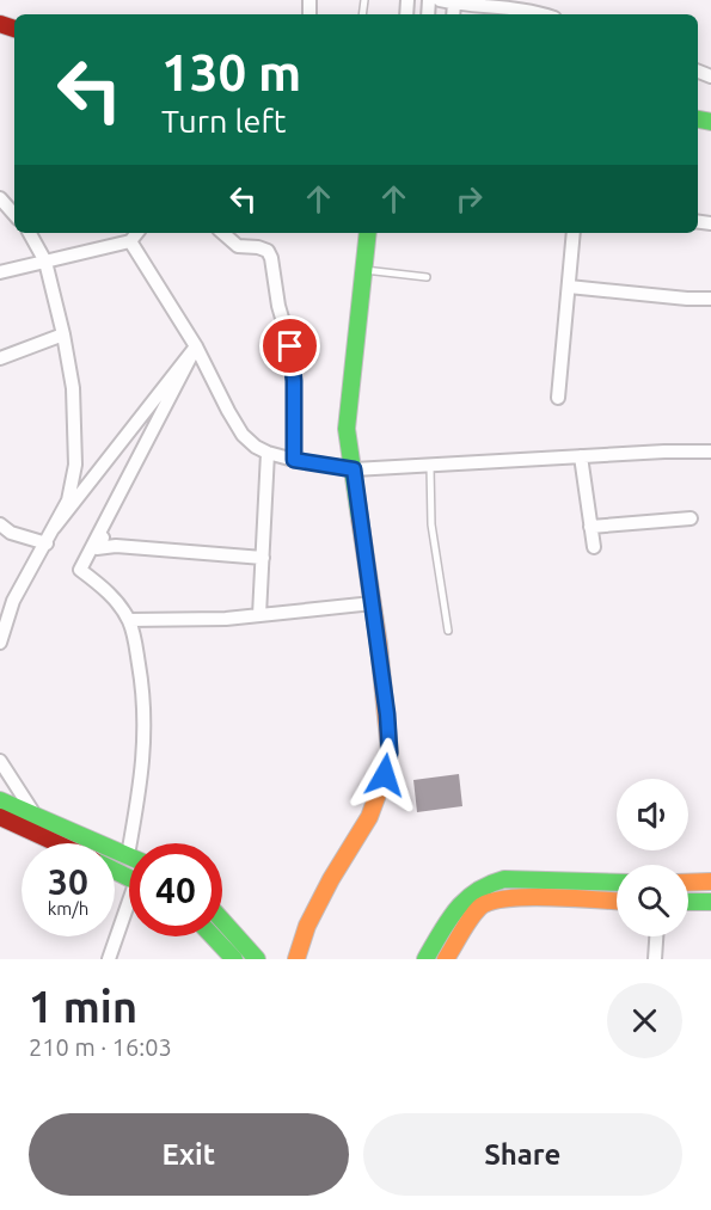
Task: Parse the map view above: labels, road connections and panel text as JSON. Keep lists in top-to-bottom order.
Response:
{
  "page": {
    "turn": ["130 m", "Turn left"],
    "speed": "30 km/h",
    "limit": "40",
    "heading": ["1 min", "210 m · 16:03"],
    "buttons": ["Exit", "Share"]
  }
}
